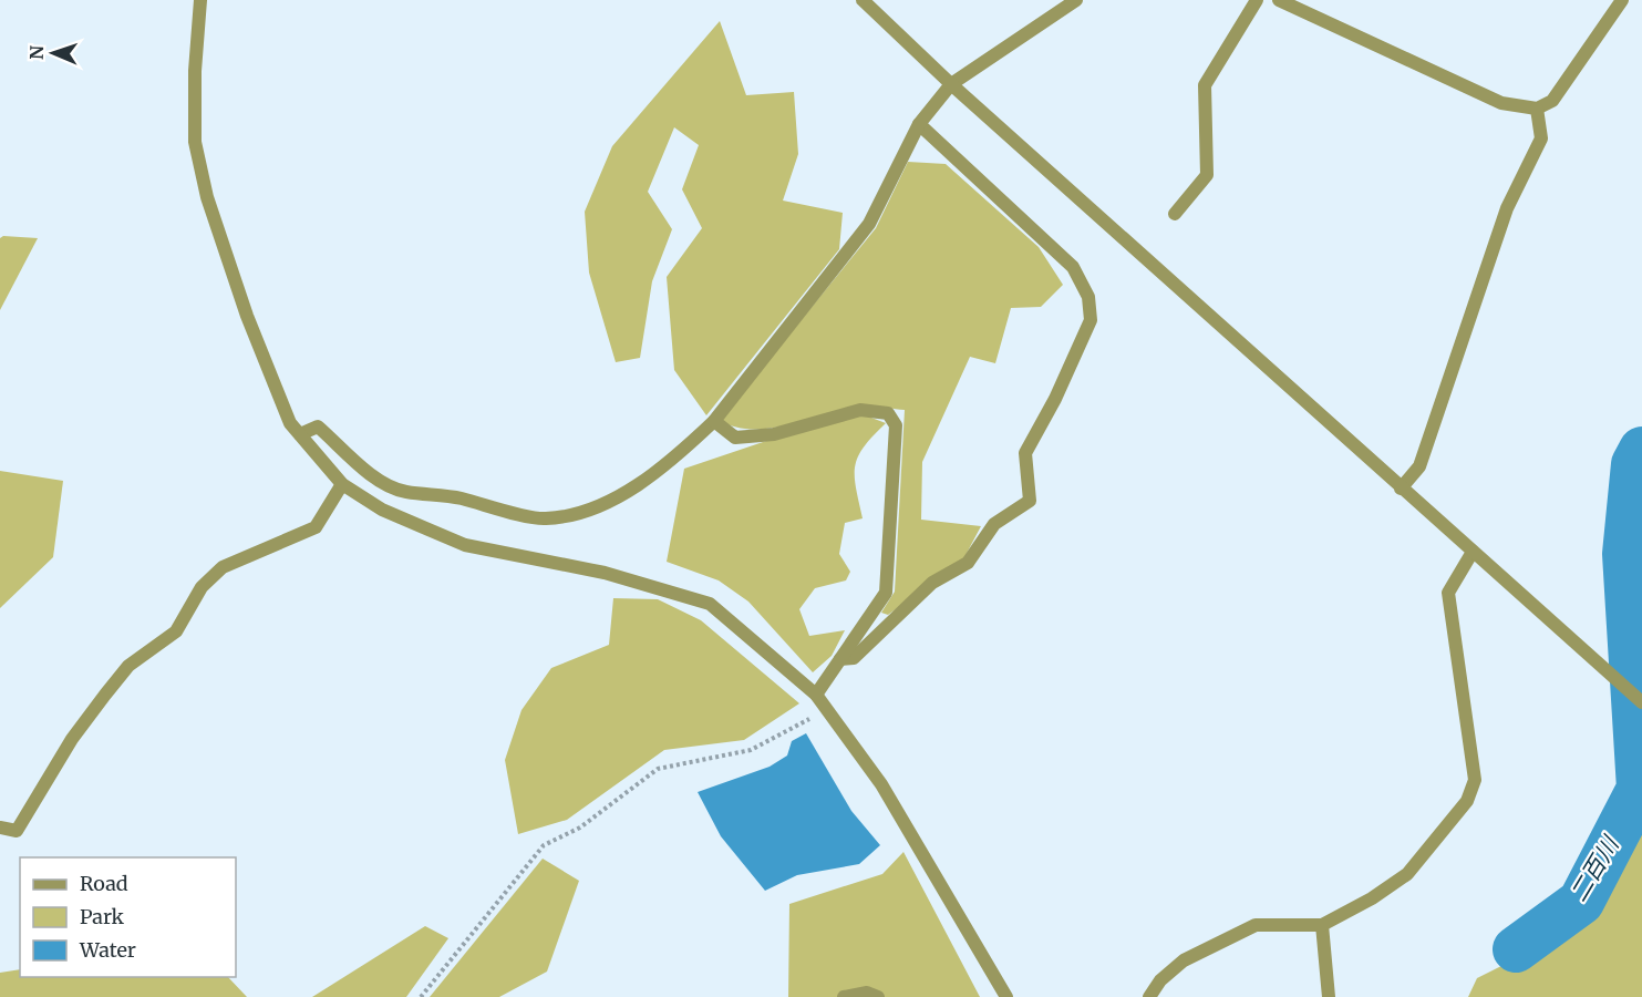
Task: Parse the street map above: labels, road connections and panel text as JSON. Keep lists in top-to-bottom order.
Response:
{
  "water": ["二百川"],
  "legend": ["Road", "Park", "Water"],
  "north": "left"
}
